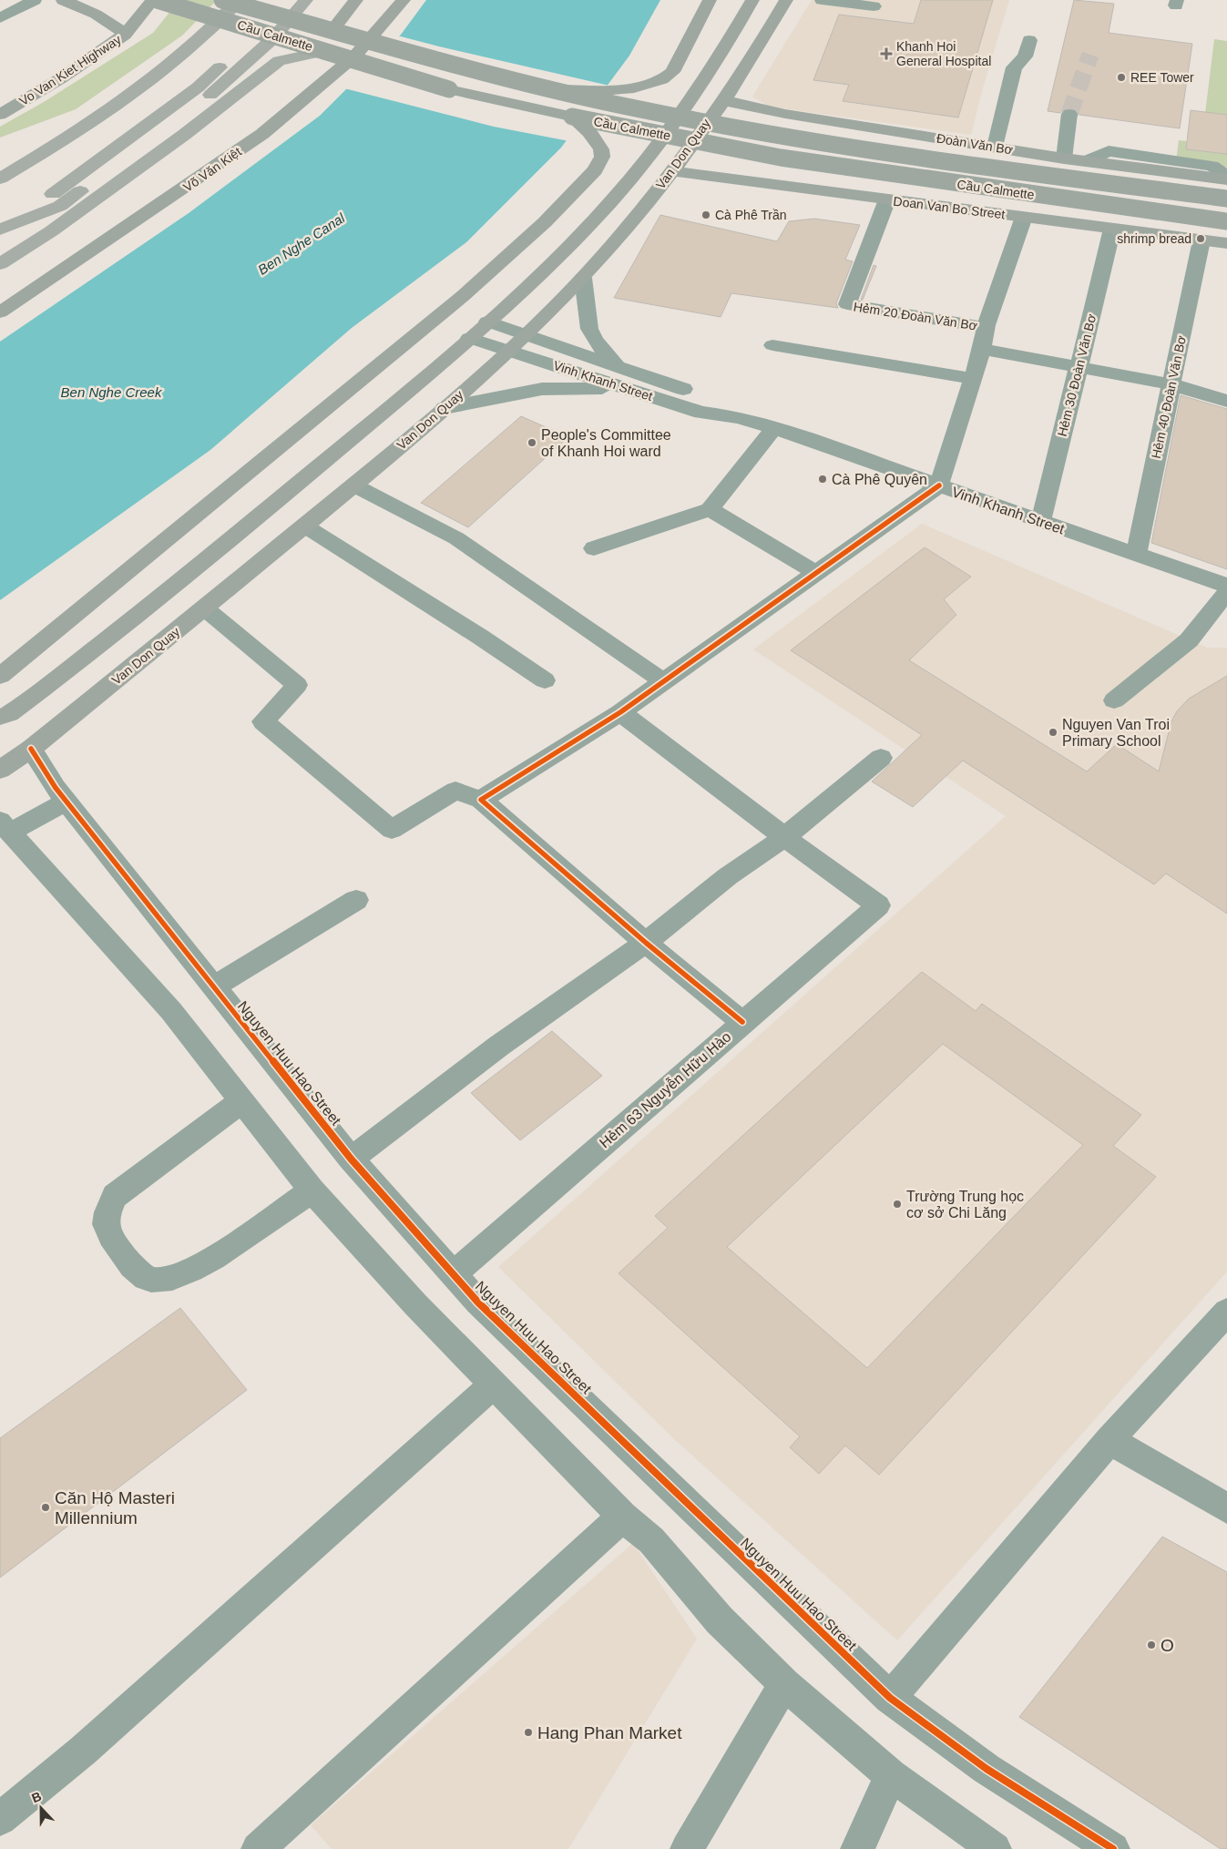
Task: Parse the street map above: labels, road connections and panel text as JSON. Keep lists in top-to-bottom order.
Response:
{
  "streets": {
    "main road": [
      "Cầu Calmette",
      "Vo Van Kiet Highway",
      "Đoàn Văn Bơ",
      "Van Don Quay",
      "Võ Văn Kiệt",
      "Doan Van Bo Street"
    ],
    "street": [
      "Hẻm 20 Đoàn Văn Bơ",
      "Hẻm 30 Đoàn Văn Bơ",
      "Vinh Khanh Street",
      "Hẻm 40 Đoàn Văn Bơ",
      "Nguyen Huu Hao Street",
      "Hẻm 63 Nguyễn Hữu Hào"
    ]
  },
  "crossings": [
    ["Đoàn Văn Bơ", "Van Don Quay"],
    ["Van Don Quay", "Doan Van Bo Street"],
    ["Van Don Quay", "Vinh Khanh Street"],
    ["Van Don Quay", "Nguyen Huu Hao Street"],
    ["Doan Van Bo Street", "Hẻm 20 Đoàn Văn Bơ"],
    ["Doan Van Bo Street", "Hẻm 30 Đoàn Văn Bơ"],
    ["Doan Van Bo Street", "Hẻm 40 Đoàn Văn Bơ"],
    ["Hẻm 20 Đoàn Văn Bơ", "Vinh Khanh Street"],
    ["Hẻm 30 Đoàn Văn Bơ", "Vinh Khanh Street"],
    ["Vinh Khanh Street", "Hẻm 40 Đoàn Văn Bơ"],
    ["Nguyen Huu Hao Street", "Hẻm 63 Nguyễn Hữu Hào"]
  ],
  "water": ["Ben Nghe Canal", "Ben Nghe Creek"],
  "places": {
    "health": ["Khanh Hoi General Hospital"],
    "other": [
      "REE Tower",
      "Cà Phê Trần",
      "shrimp bread",
      "People's Committee of Khanh Hoi ward",
      "Cà Phê Quyên",
      "Nguyen Van Troi Primary School",
      "Trường Trung học cơ sở Chi Lăng",
      "Căn Hộ Masteri Millennium",
      "O",
      "Hang Phan Market"
    ]
  },
  "north": "top"
}
